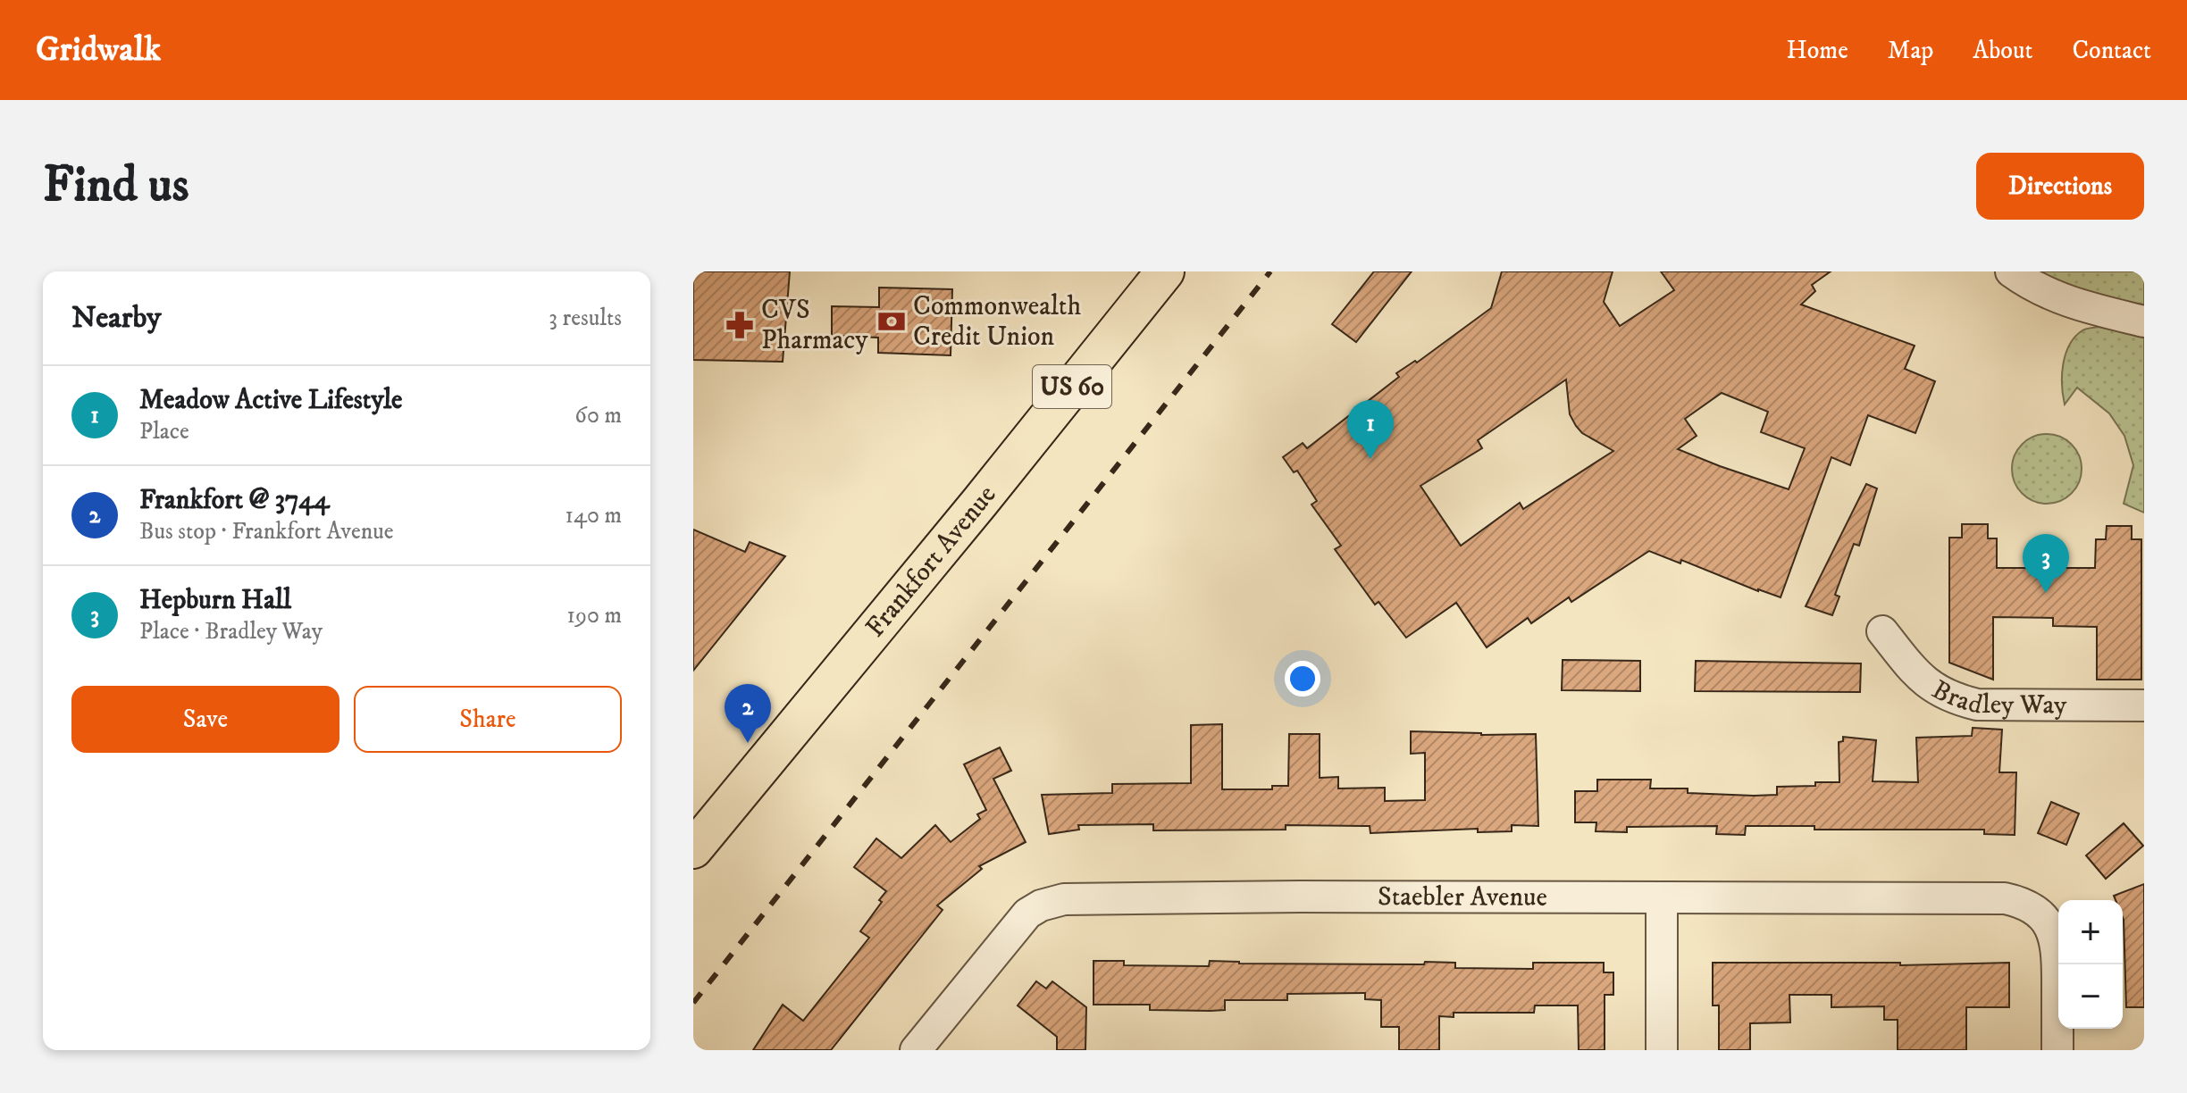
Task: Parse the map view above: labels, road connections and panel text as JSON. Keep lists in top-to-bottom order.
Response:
{
  "streets": {
    "main road": ["US 60", "Frankfort Avenue"],
    "street": ["Bradley Way", "Staebler Avenue"]
  },
  "places": {
    "bank": ["Commonwealth Credit Union"],
    "pharmacy": ["CVS Pharmacy"]
  },
  "page": {
    "header": "Gridwalk",
    "nav": [
      "Home",
      "Map",
      "About",
      "Contact"
    ],
    "buttons": [
      "Directions",
      ["Save", "Share"]
    ],
    "title": "Find us",
    "heading": ["Nearby", "3 results"],
    "list": [
      {
        "mark": "1",
        "name": "Meadow Active Lifestyle",
        "note": "Place",
        "value": "60 m"
      },
      {
        "mark": "2",
        "name": "Frankfort @ 3744",
        "note": "Bus stop · Frankfort Avenue",
        "value": "140 m"
      },
      {
        "mark": "3",
        "name": "Hepburn Hall",
        "note": "Place · Bradley Way",
        "value": "190 m"
      }
    ],
    "pins": ["1", "3", "2"],
    "map_buttons": ["+", "−"]
  }
}
